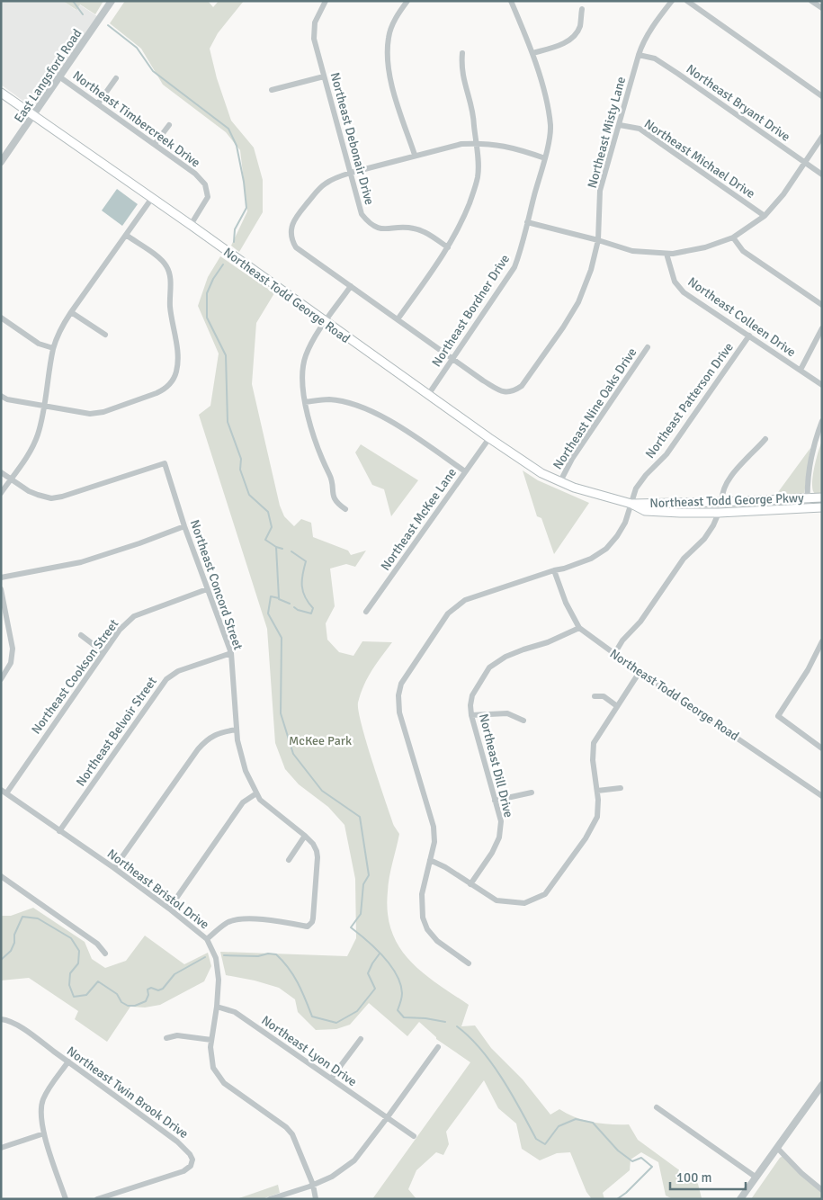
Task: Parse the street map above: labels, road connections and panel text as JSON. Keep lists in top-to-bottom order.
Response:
{
  "streets": {
    "main road": ["Northeast Todd George Road", "Northeast Todd George Pkwy"],
    "street": [
      "East Langsford Road",
      "Northeast Bryant Drive",
      "Northeast Timbercreek Drive",
      "Northeast Misty Lane",
      "Northeast Debonair Drive",
      "Northeast Michael Drive",
      "Northeast Bordner Drive",
      "Northeast Colleen Drive",
      "Northeast Patterson Drive",
      "Northeast Nine Oaks Drive",
      "Northeast McKee Lane",
      "Northeast Concord Street",
      "Northeast Cookson Street",
      "Northeast Belvoir Street",
      "Northeast Dill Drive",
      "Northeast Bristol Drive",
      "Northeast Lyon Drive",
      "Northeast Twin Brook Drive"
    ]
  },
  "crossings": [
    ["East Langsford Road", "Northeast Timbercreek Drive"],
    ["East Langsford Road", "Northeast Todd George Road"],
    ["Northeast Bryant Drive", "Northeast Misty Lane"],
    ["Northeast Timbercreek Drive", "Northeast Todd George Road"],
    ["Northeast Misty Lane", "Northeast Michael Drive"],
    ["Northeast Misty Lane", "Northeast Bordner Drive"],
    ["Northeast Todd George Road", "Northeast Bordner Drive"],
    ["Northeast Todd George Road", "Northeast Patterson Drive"],
    ["Northeast Todd George Road", "Northeast Nine Oaks Drive"],
    ["Northeast Todd George Road", "Northeast Todd George Pkwy"],
    ["Northeast Todd George Road", "Northeast McKee Lane"],
    ["Northeast Todd George Road", "Northeast Dill Drive"],
    ["Northeast Colleen Drive", "Northeast Patterson Drive"],
    ["Northeast Patterson Drive", "Northeast Todd George Pkwy"],
    ["Northeast Concord Street", "Northeast Cookson Street"],
    ["Northeast Concord Street", "Northeast Belvoir Street"],
    ["Northeast Concord Street", "Northeast Bristol Drive"],
    ["Northeast Cookson Street", "Northeast Bristol Drive"],
    ["Northeast Belvoir Street", "Northeast Bristol Drive"],
    ["Northeast Bristol Drive", "Northeast Lyon Drive"]
  ],
  "parks": ["McKee Park"],
  "scale_bar": "100 m"
}
